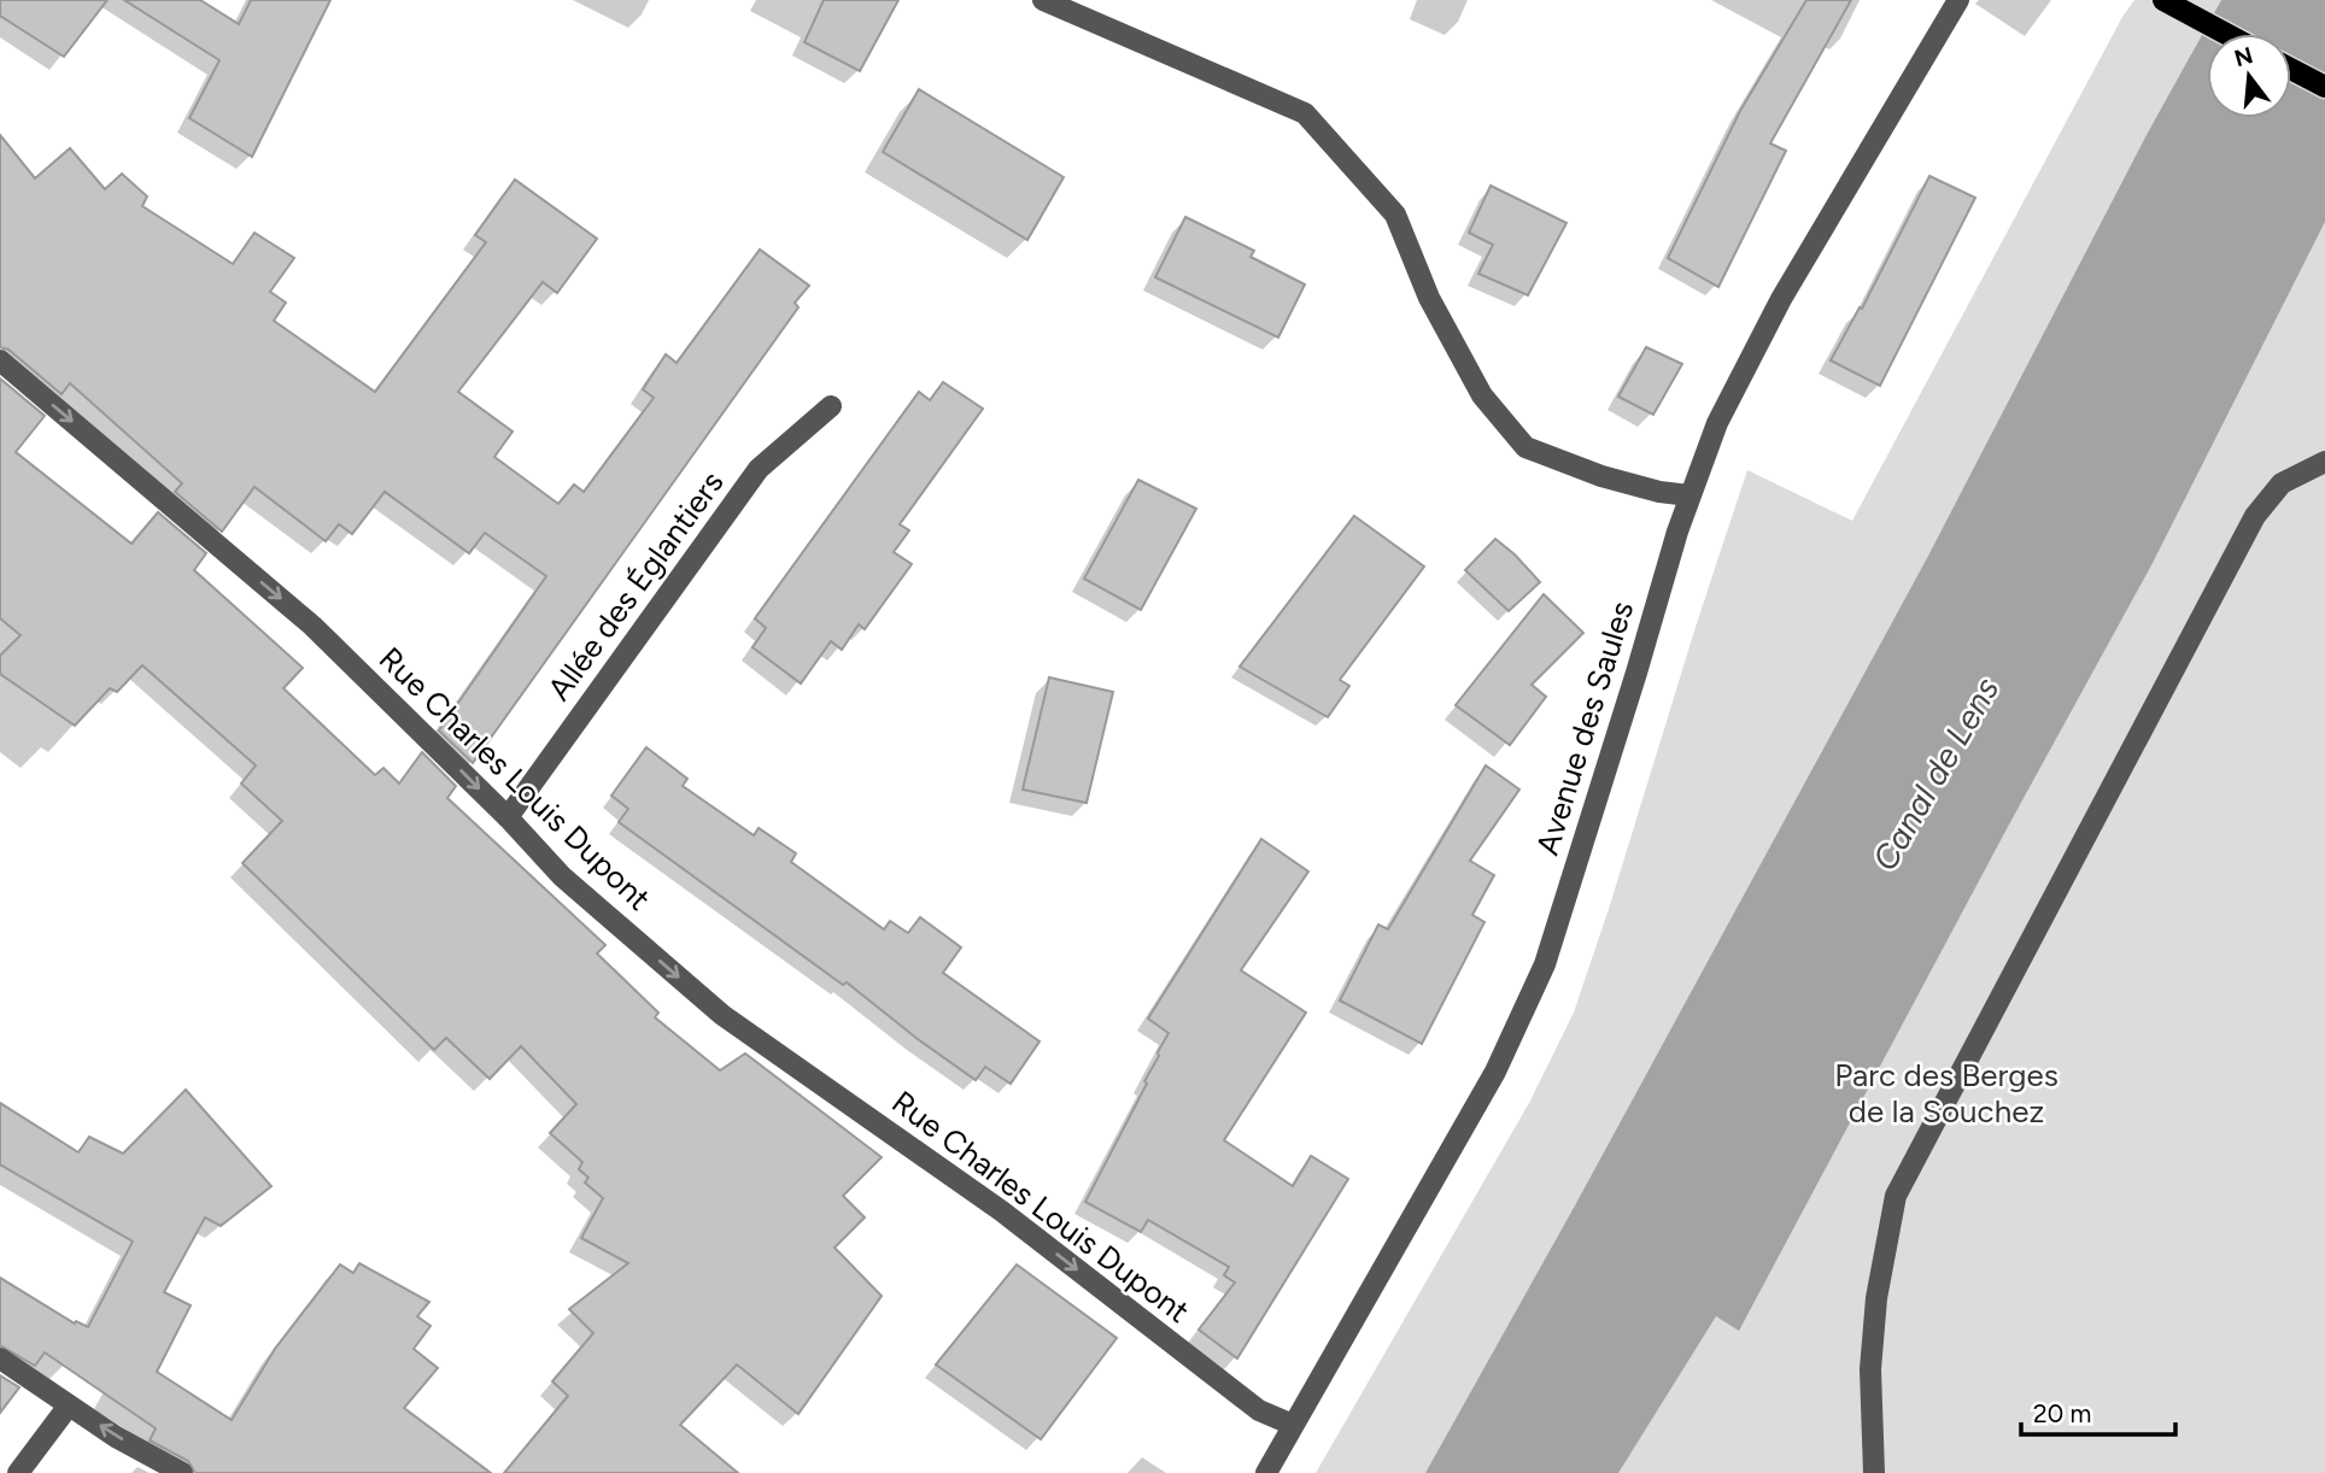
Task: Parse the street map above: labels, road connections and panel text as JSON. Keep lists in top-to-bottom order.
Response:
{
  "streets": {
    "street": ["Allée des Églantiers", "Avenue des Saules", "Rue Charles Louis Dupont"]
  },
  "crossings": [
    ["Allée des Églantiers", "Rue Charles Louis Dupont"],
    ["Avenue des Saules", "Rue Charles Louis Dupont"]
  ],
  "one_way": ["Rue Charles Louis Dupont"],
  "water": ["Canal de Lens"],
  "parks": ["Parc des Berges de la Souchez"],
  "scale_bar": "20 m",
  "north": "top"
}
